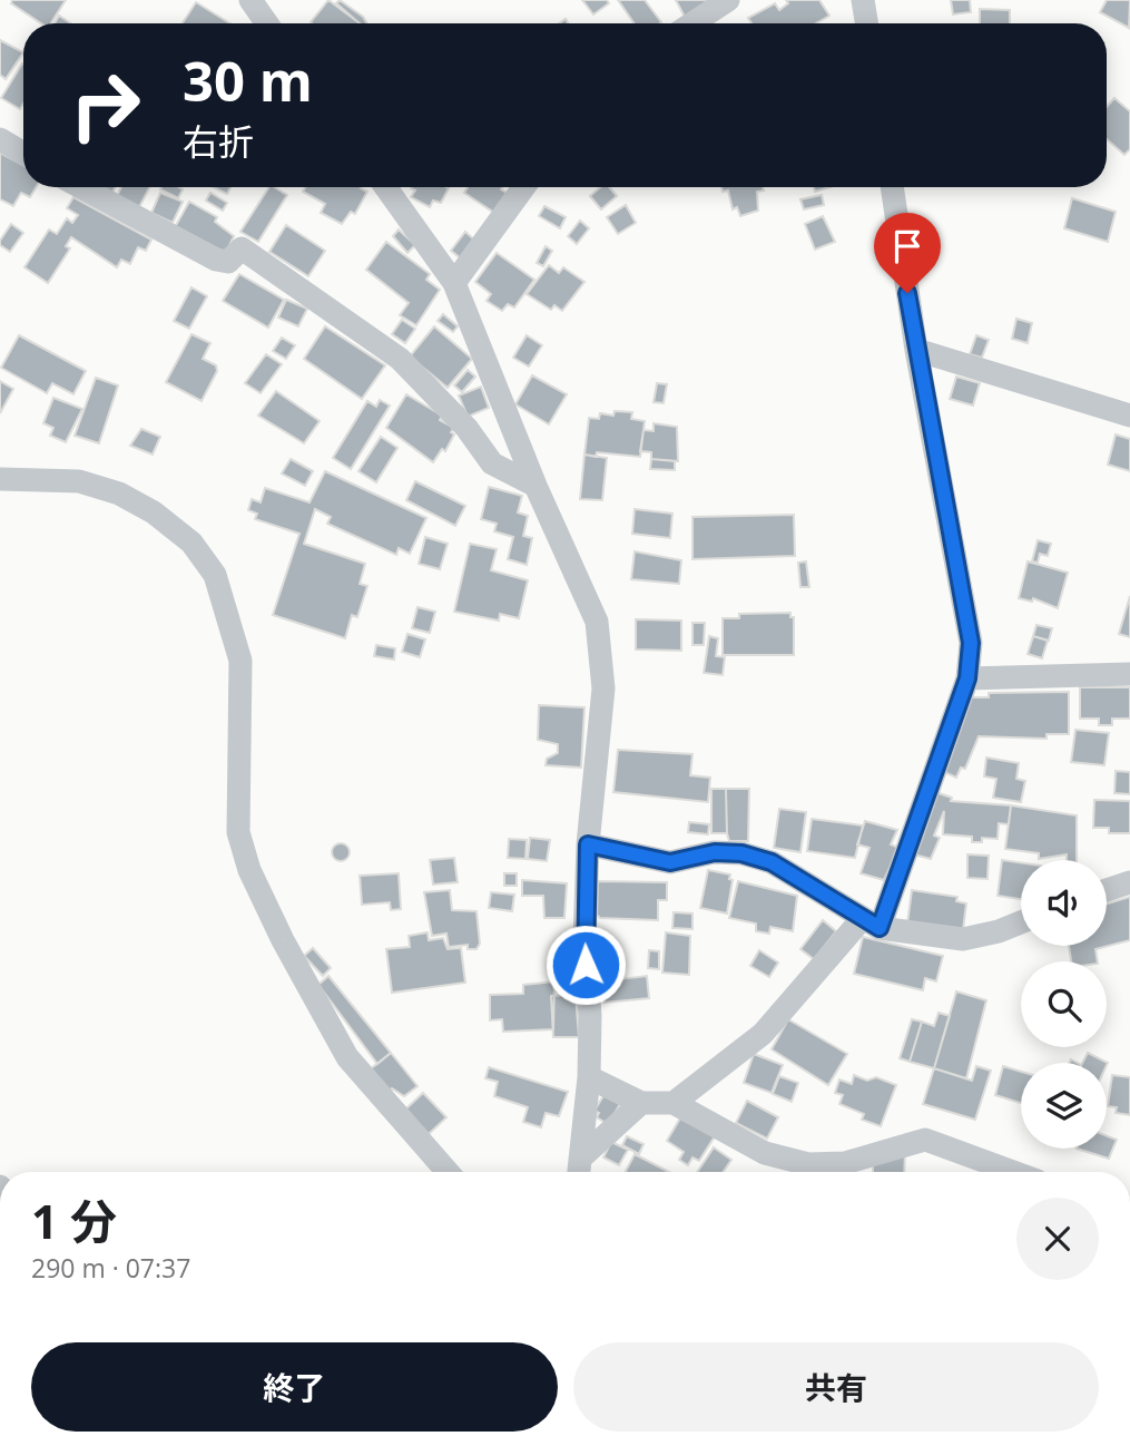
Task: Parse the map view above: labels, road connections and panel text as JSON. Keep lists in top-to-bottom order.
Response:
{
  "page": {
    "turn": ["30 m", "右折"],
    "heading": ["1 分", "290 m · 07:37"],
    "buttons": ["終了", "共有"]
  }
}
